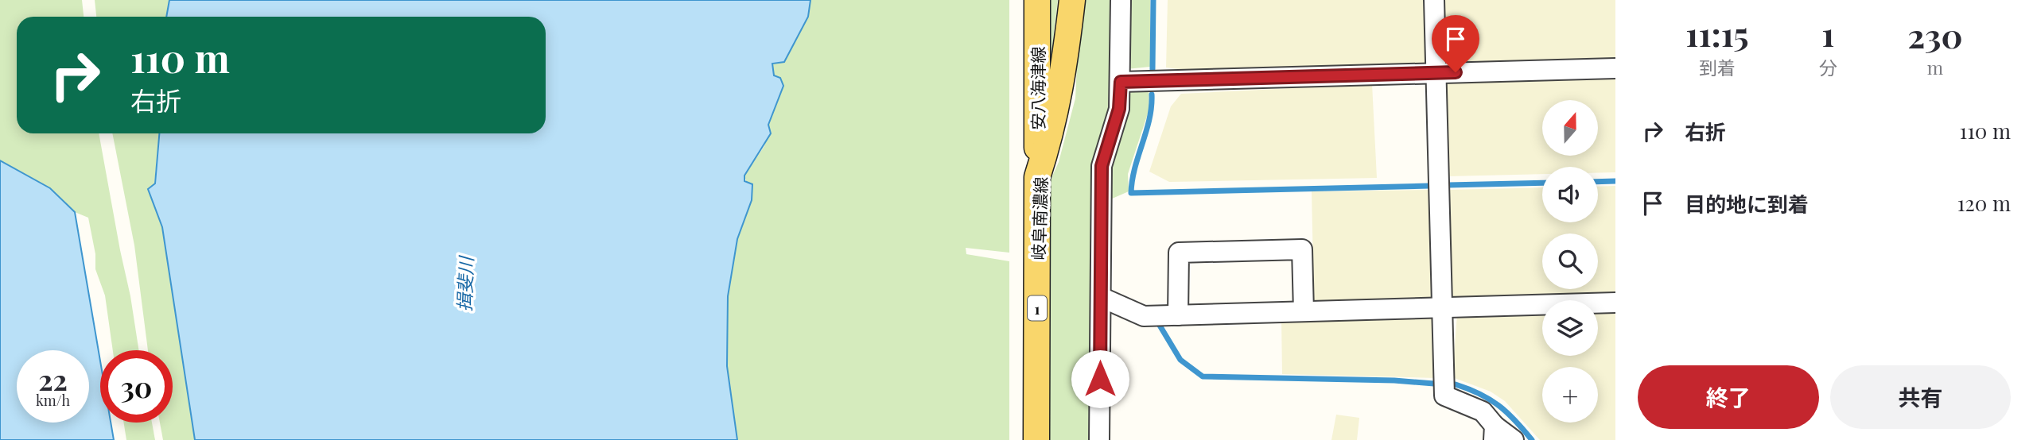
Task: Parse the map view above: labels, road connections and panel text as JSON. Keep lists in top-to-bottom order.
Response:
{
  "streets": {
    "main road": ["安八海津線", "岐阜南濃線", "1"]
  },
  "crossings": [
    ["安八海津線", "岐阜南濃線"]
  ],
  "water": ["揖斐川"],
  "north": "top",
  "page": {
    "eta": [
      "11:15",
      "到着",
      "1",
      "分",
      "230",
      "m"
    ],
    "turn": ["110 m", "右折"],
    "list": [
      {
        "name": "右折",
        "value": "110 m"
      },
      {
        "name": "目的地に到着",
        "value": "120 m"
      }
    ],
    "map_buttons": "+",
    "speed": "22 km/h",
    "limit": "30",
    "buttons": ["終了", "共有"]
  }
}
